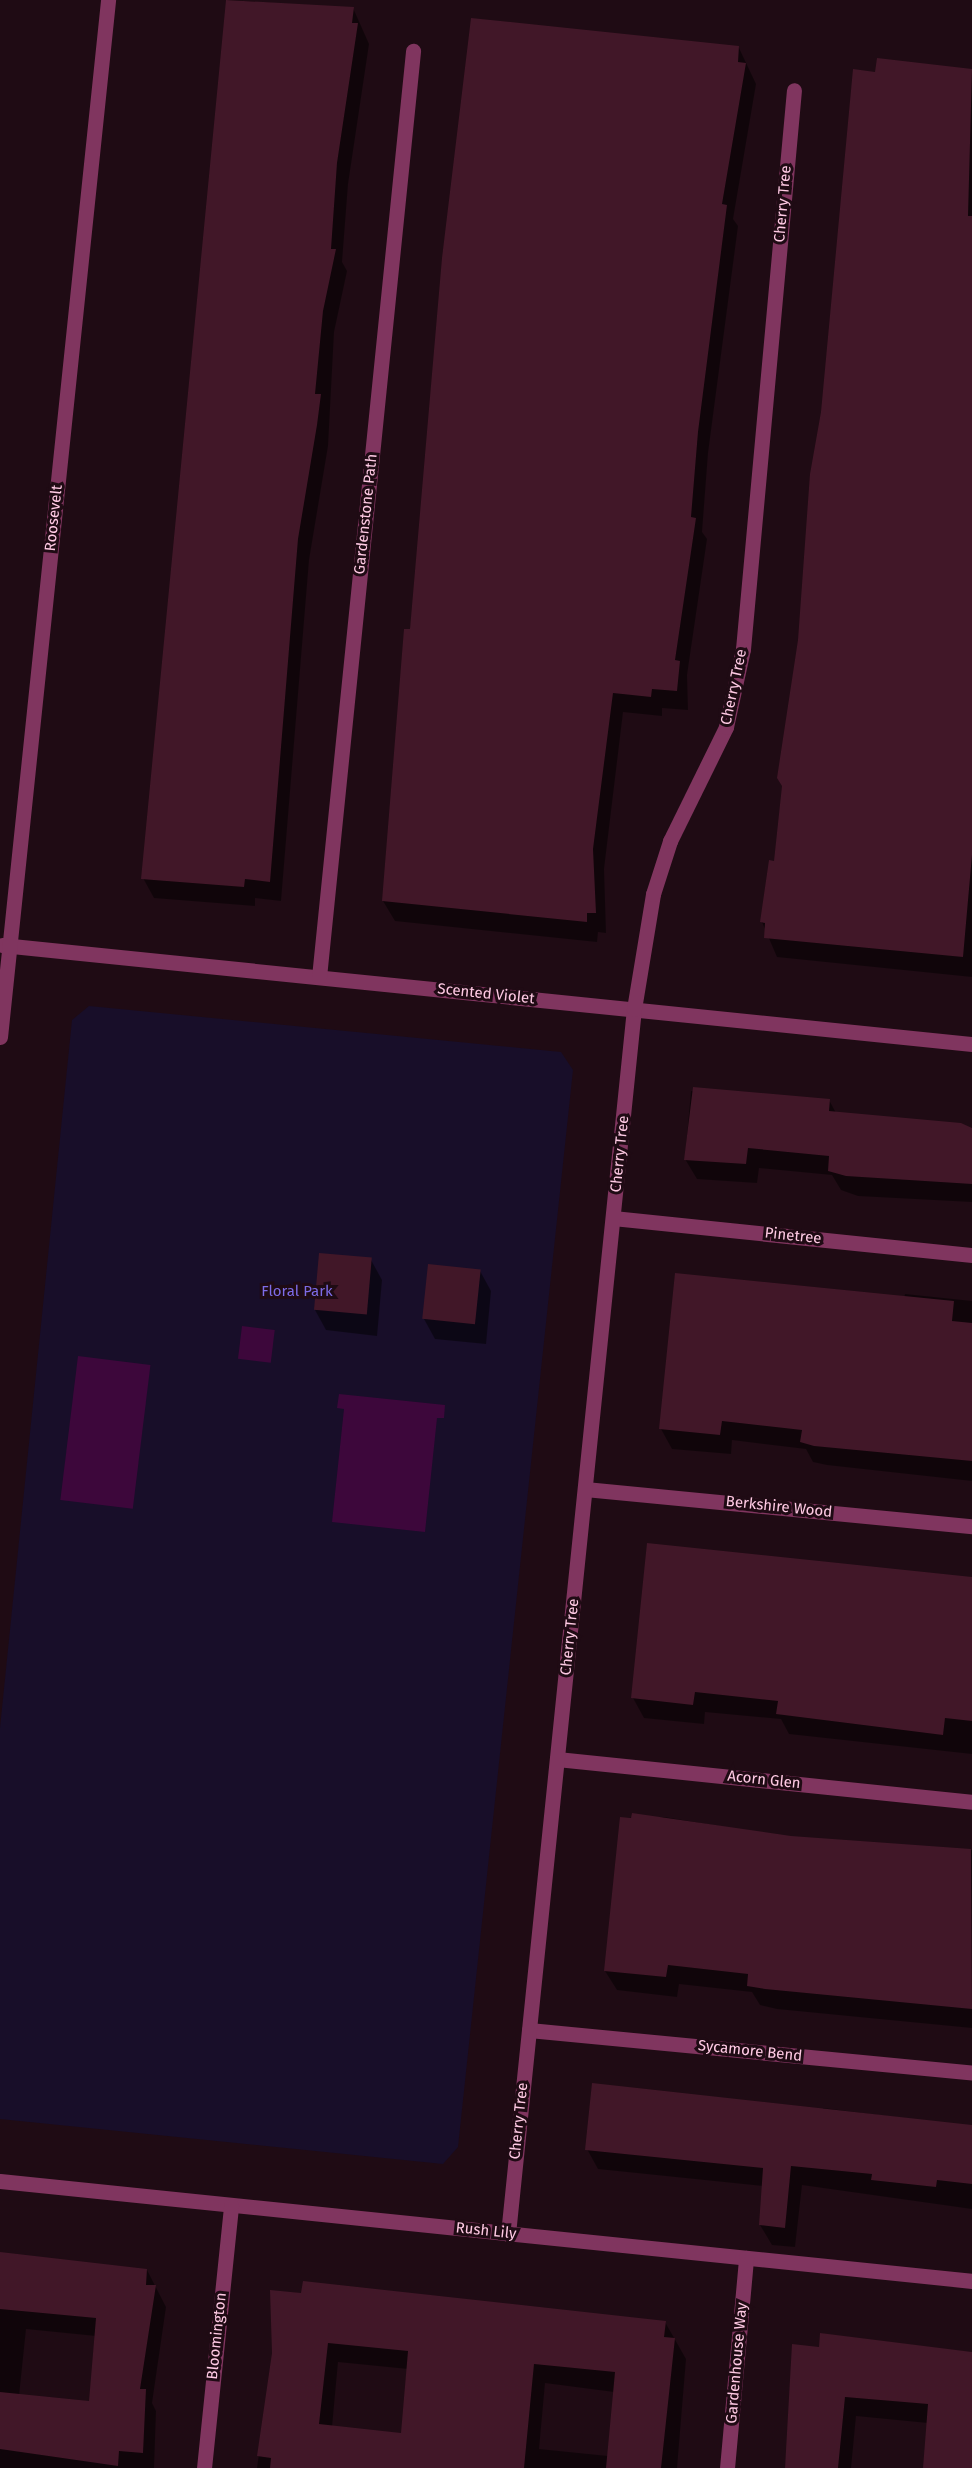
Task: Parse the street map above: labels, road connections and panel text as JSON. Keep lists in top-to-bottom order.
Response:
{
  "streets": {
    "street": [
      "Cherry Tree",
      "Gardenstone Path",
      "Roosevelt",
      "Scented Violet",
      "Pinetree",
      "Berkshire Wood",
      "Acorn Glen",
      "Sycamore Bend",
      "Rush Lily",
      "Bloomington",
      "Gardenhouse Way"
    ]
  },
  "crossings": [
    ["Cherry Tree", "Scented Violet"],
    ["Cherry Tree", "Pinetree"],
    ["Cherry Tree", "Berkshire Wood"],
    ["Cherry Tree", "Acorn Glen"],
    ["Cherry Tree", "Sycamore Bend"],
    ["Cherry Tree", "Rush Lily"],
    ["Gardenstone Path", "Scented Violet"],
    ["Roosevelt", "Scented Violet"],
    ["Rush Lily", "Bloomington"],
    ["Rush Lily", "Gardenhouse Way"]
  ],
  "parks": ["Floral Park"]
}
